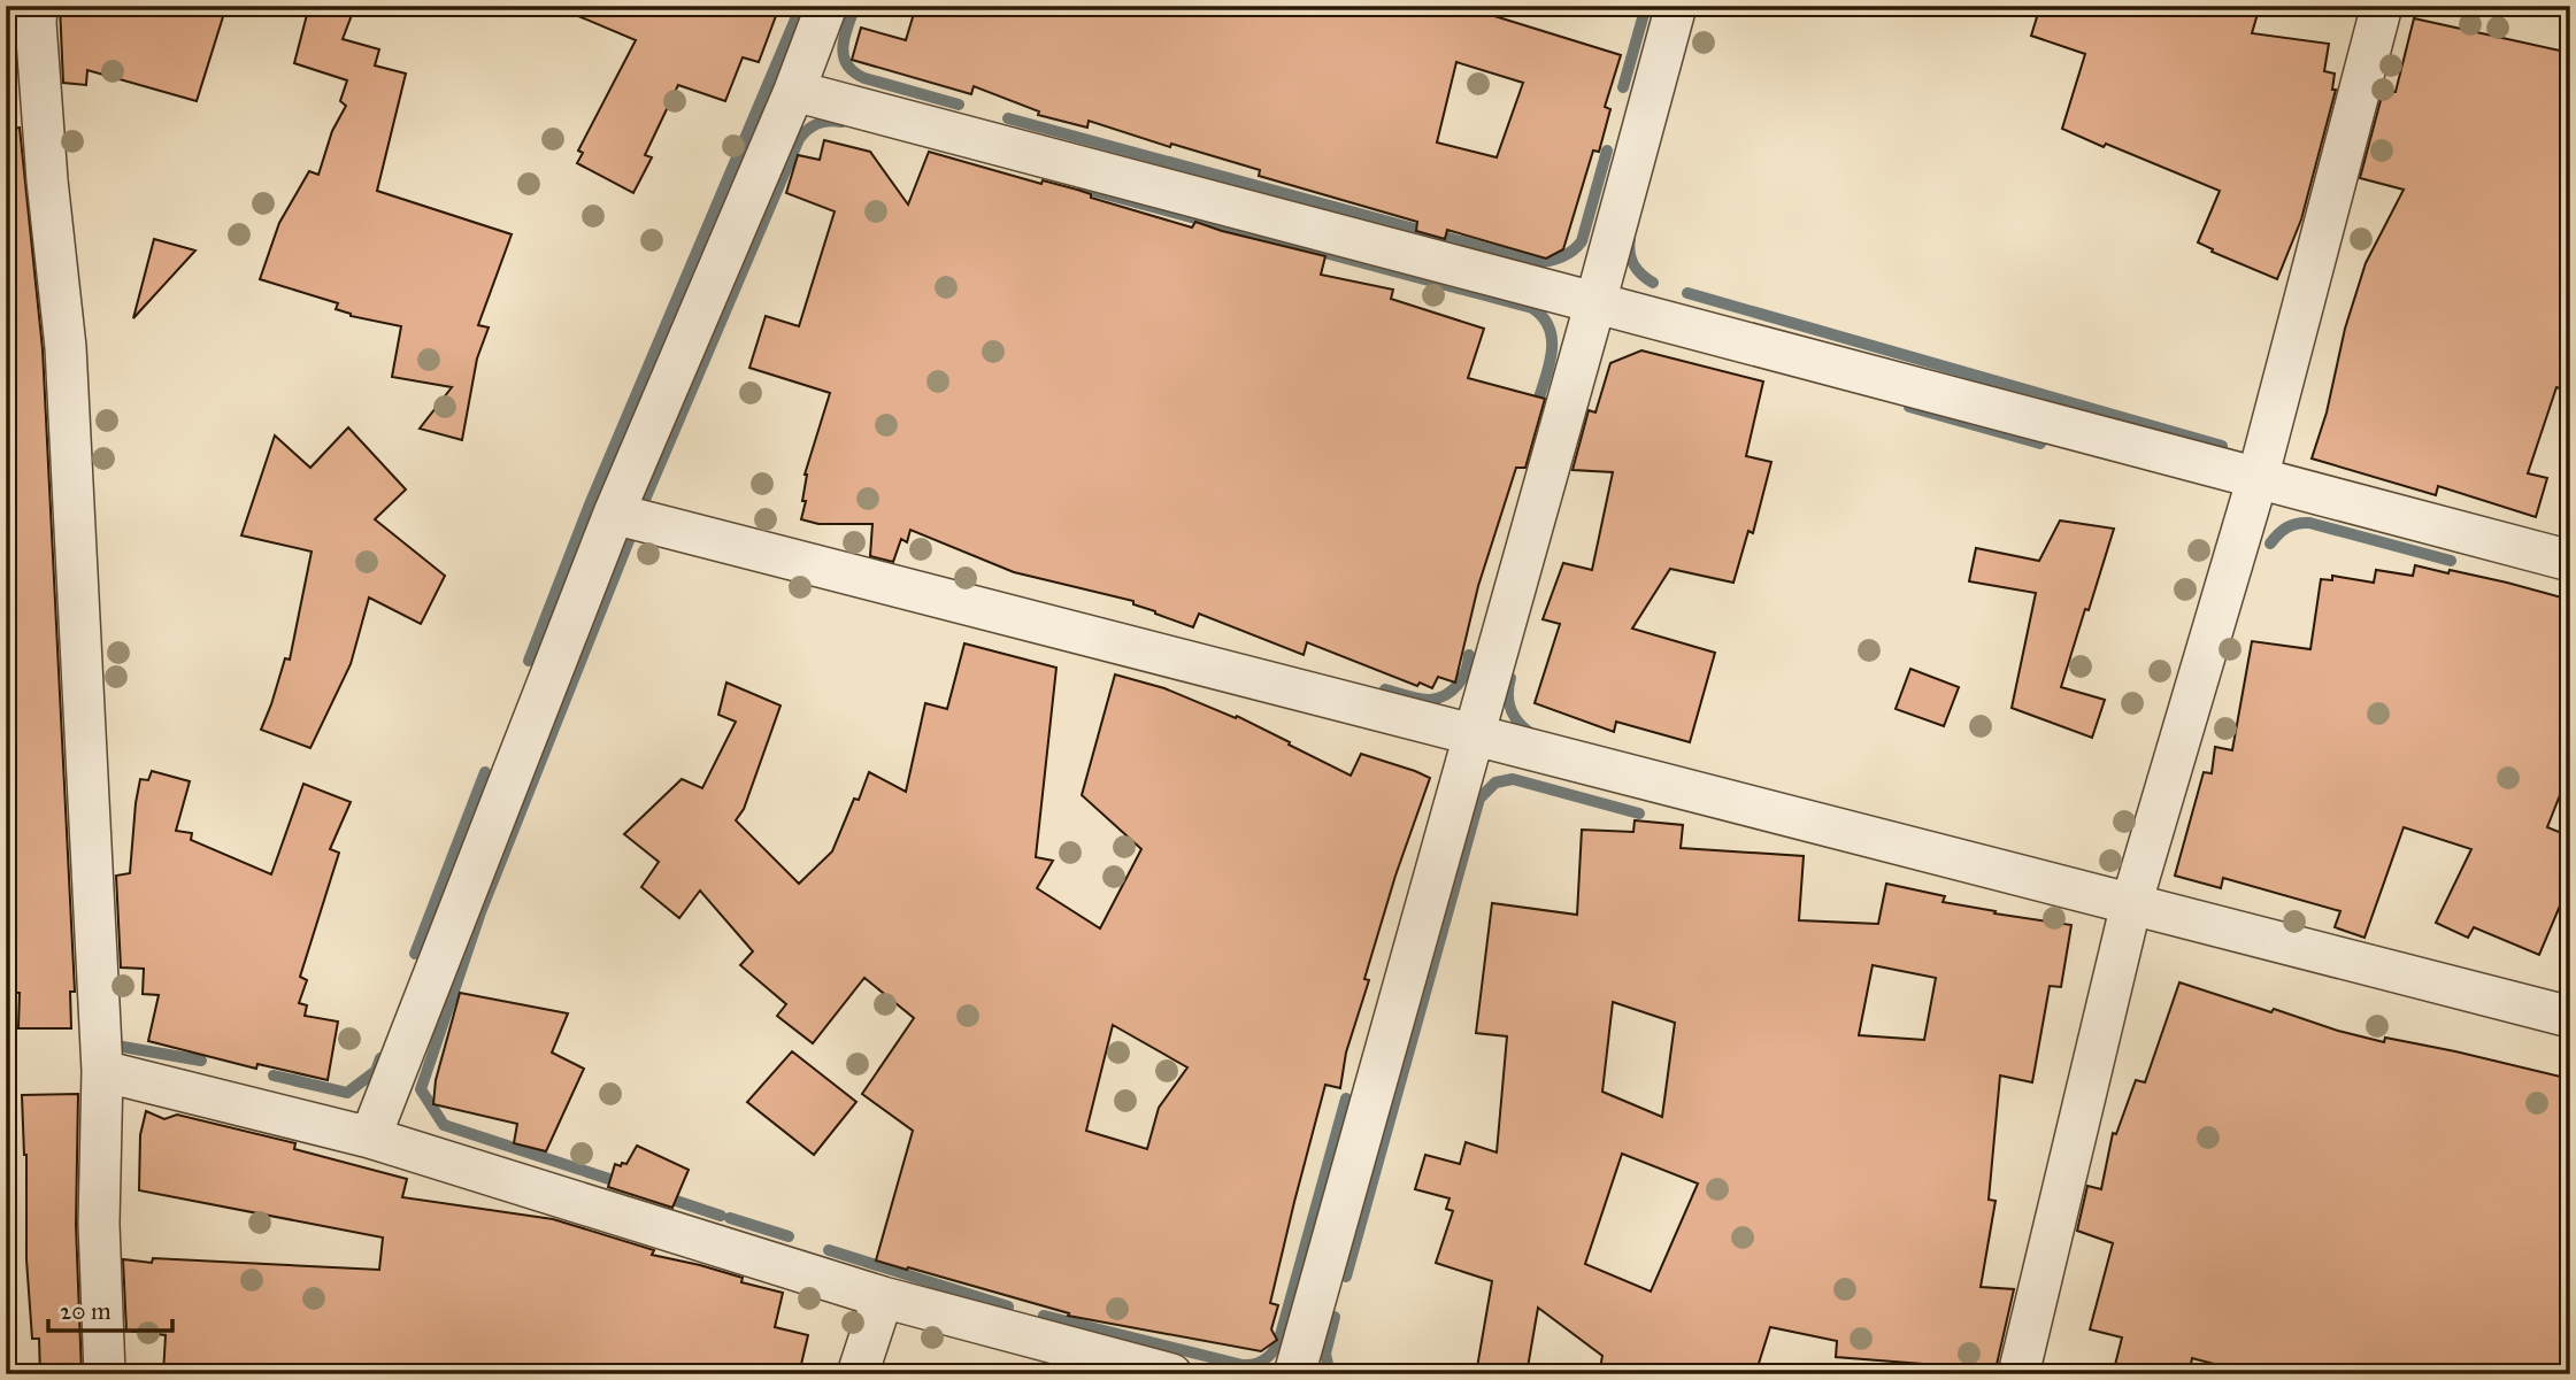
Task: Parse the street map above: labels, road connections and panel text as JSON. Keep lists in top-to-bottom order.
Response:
{
  "scale_bar": "20 m"
}
